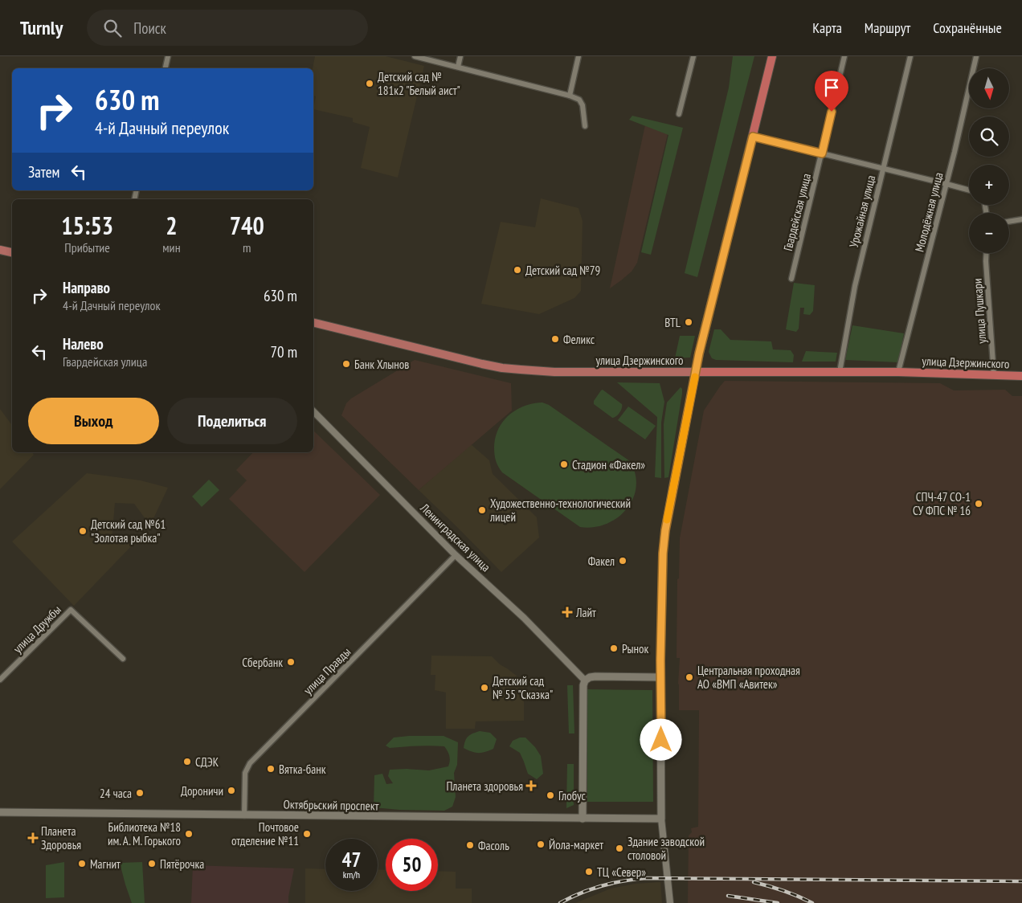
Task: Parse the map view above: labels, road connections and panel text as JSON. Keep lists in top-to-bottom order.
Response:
{
  "streets": {
    "highway": ["улица Дзержинского"],
    "main road": ["Октябрьский проспект"],
    "street": [
      "Урожайная улица",
      "Гвардейская улица",
      "Молодёжная улица",
      "улица Пушкари",
      "Ленинградская улица",
      "улица Дружбы",
      "улица Правды"
    ]
  },
  "crossings": [
    ["Урожайная улица", "улица Дзержинского"],
    ["Молодёжная улица", "улица Дзержинского"],
    ["улица Пушкари", "улица Дзержинского"],
    ["Ленинградская улица", "улица Правды"],
    ["улица Правды", "Октябрьский проспект"]
  ],
  "places": {
    "other": [
      "Детский сад № 181к2 \"Белый аист\"",
      "Детский сад №79",
      "BTL",
      "Феликс",
      "Банк Хлынов",
      "Стадион «Факел»",
      "СПЧ-47 СО-1 СУ ФПС № 16",
      "Художественно-технологический лицей",
      "Детский сад №61 \"Золотая рыбка\"",
      "Факел",
      "Рынок",
      "Сбербанк",
      "Центральная проходная АО «ВМП «Авитек»",
      "Детский сад № 55 \"Сказка\"",
      "СДЭК",
      "Вятка-банк",
      "Дороничи",
      "24 часа",
      "Глобус",
      "Библиотека №18 им. А. М. Горького",
      "Почтовое отделение №11",
      "Йола-маркет",
      "Фасоль",
      "Здание заводской столовой",
      "Магнит",
      "Пятёрочка",
      "ТЦ «Север»"
    ],
    "health": ["Лайт", "Планета здоровья", "Планета Здоровья"]
  },
  "north": "bottom",
  "page": {
    "header": "Turnly",
    "search": "Поиск",
    "nav": ["Карта", "Маршрут", "Сохранённые"],
    "map_buttons": ["+", "−"],
    "turn": ["630 m", "4-й Дачный переулок"],
    "then": "Затем",
    "eta": [
      "15:53",
      "Прибытие",
      "2",
      "мин",
      "740",
      "m"
    ],
    "list": [
      {
        "name": "Направо",
        "note": "4-й Дачный переулок",
        "value": "630 m"
      },
      {
        "name": "Налево",
        "note": "Гвардейская улица",
        "value": "70 m"
      }
    ],
    "buttons": ["Выход", "Поделиться"],
    "speed": "47 km/h",
    "limit": "50"
  }
}
